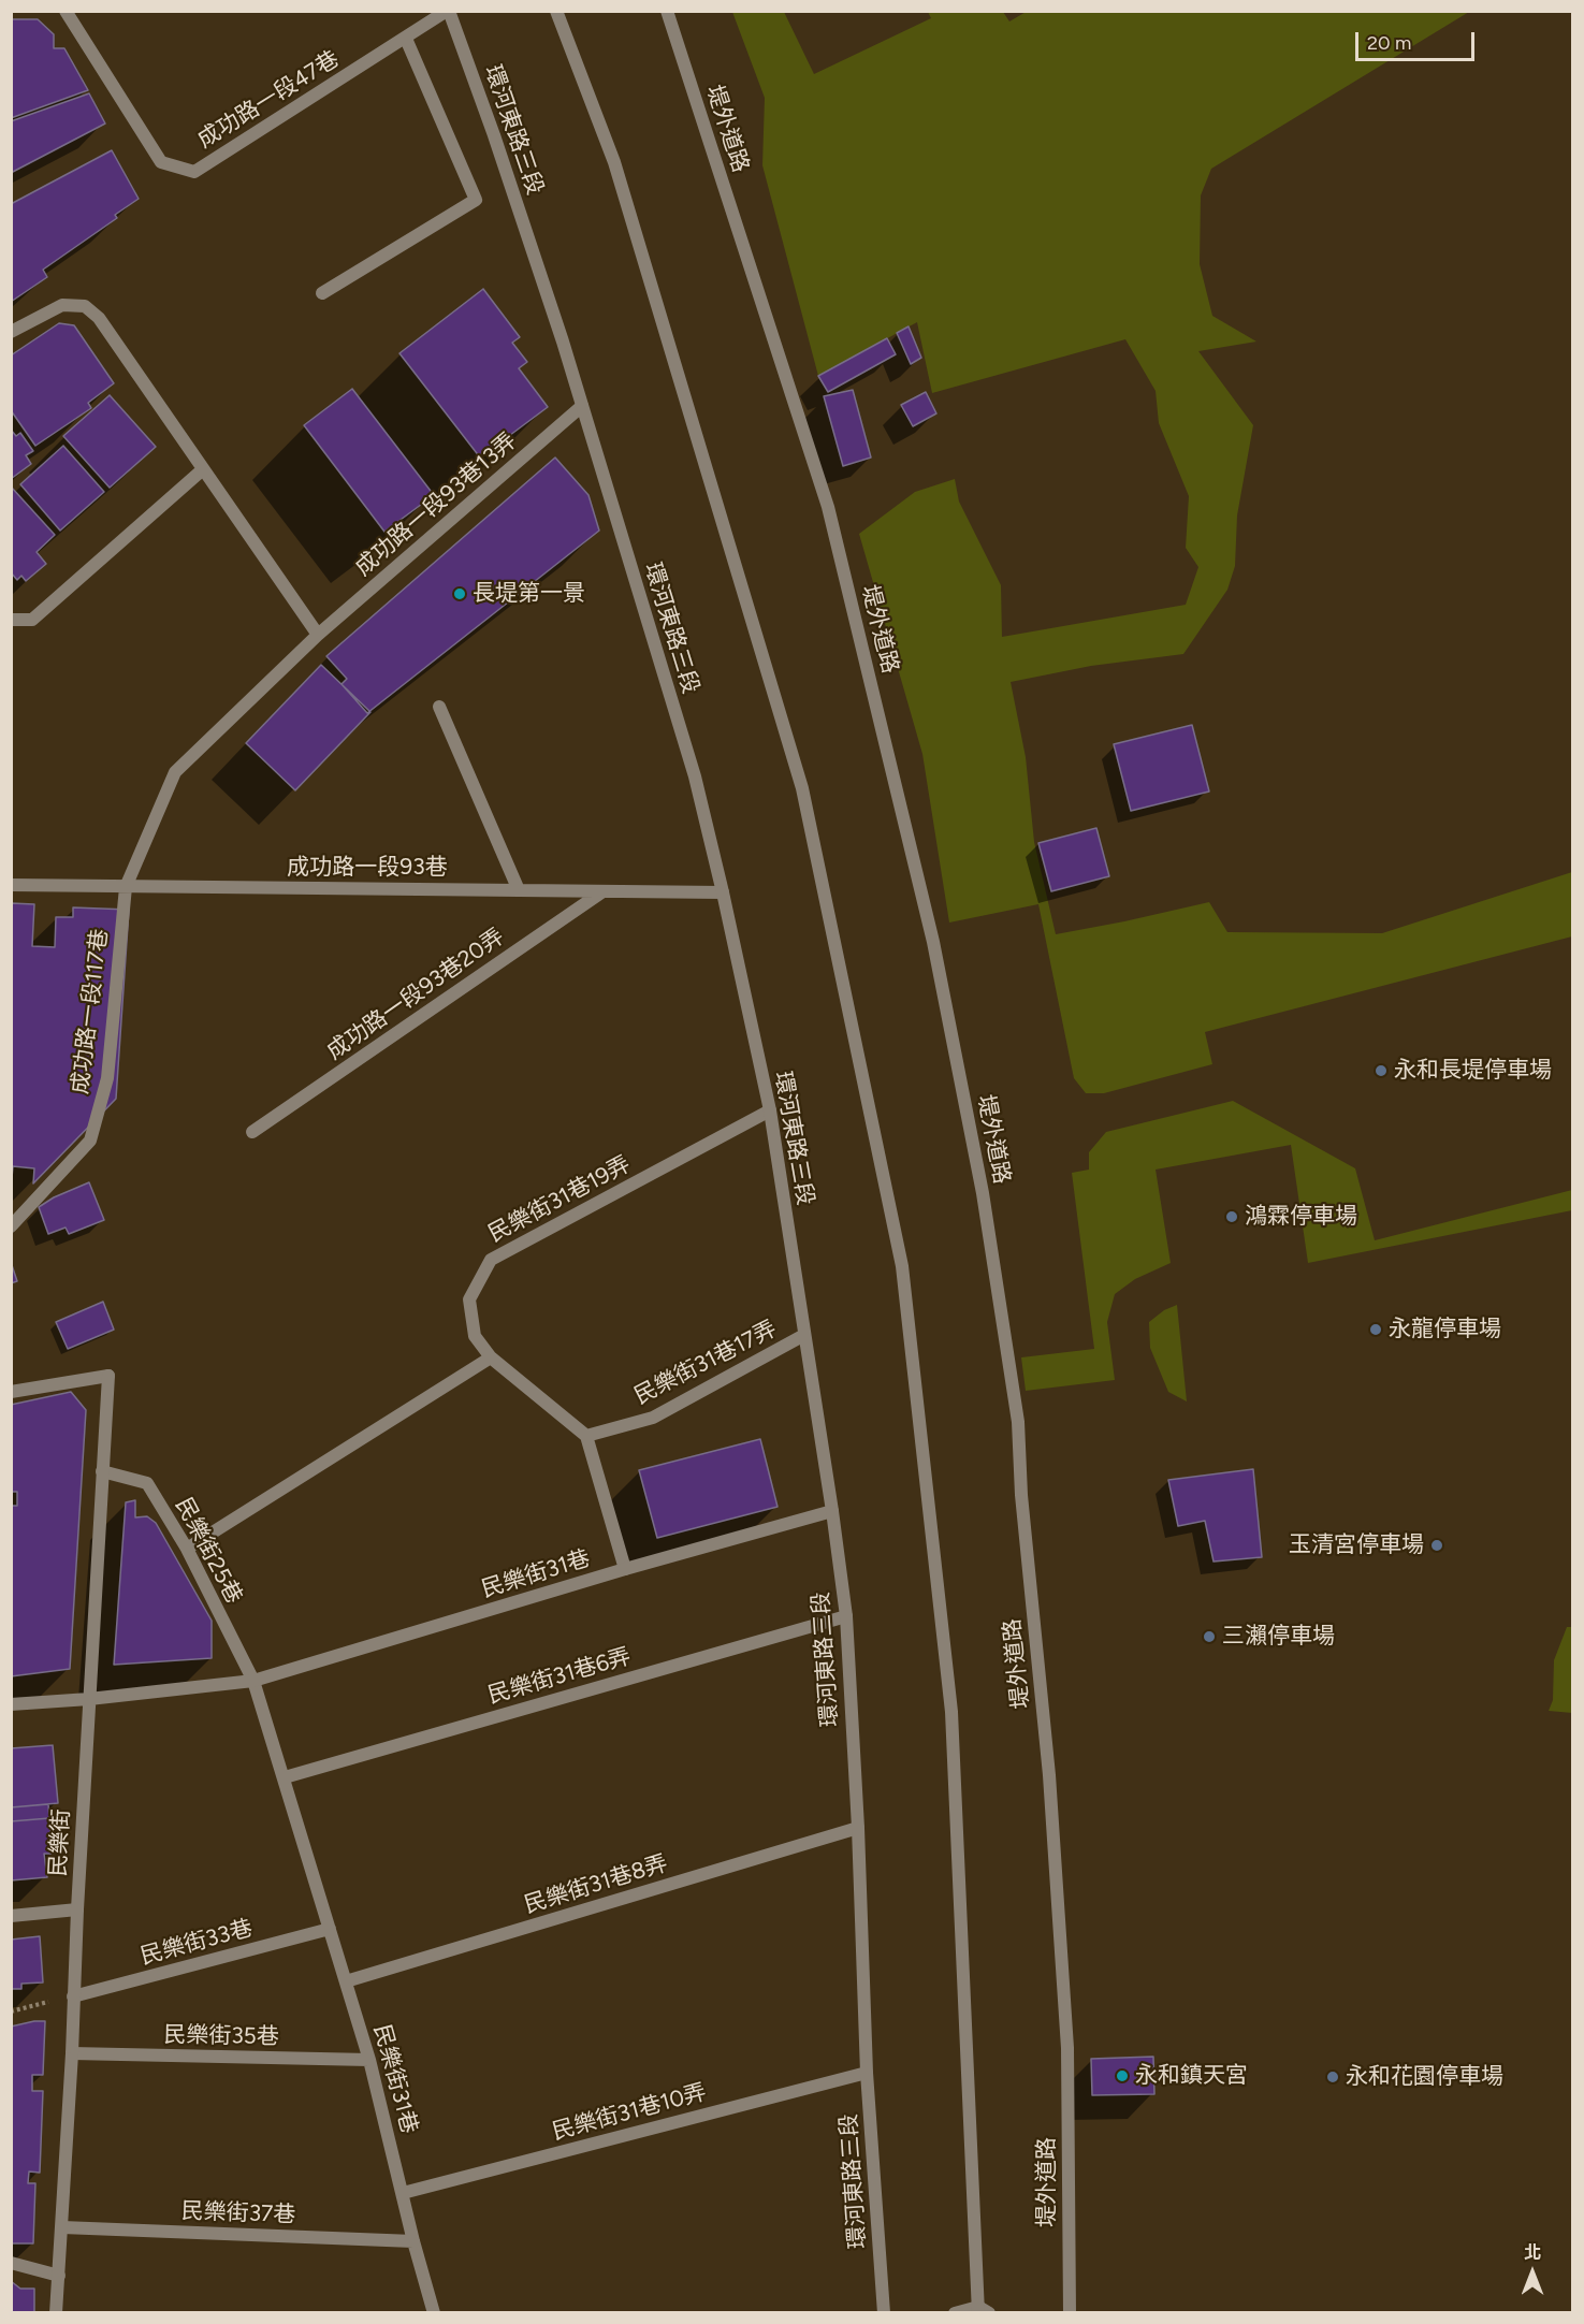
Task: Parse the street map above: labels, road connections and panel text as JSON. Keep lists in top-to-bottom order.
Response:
{
  "streets": {
    "street": [
      "成功路一段47巷",
      "堤外道路",
      "環河東路三段",
      "成功路一段93巷13弄",
      "成功路一段93巷",
      "成功路一段93巷20弄",
      "成功路一段117巷",
      "民樂街31巷19弄",
      "民樂街31巷17弄",
      "民樂街25巷",
      "民樂街31巷",
      "民樂街31巷6弄",
      "民樂街",
      "民樂街31巷8弄",
      "民樂街33巷",
      "民樂街35巷",
      "民樂街31巷10弄",
      "民樂街37巷"
    ]
  },
  "crossings": [
    ["成功路一段47巷", "環河東路三段"],
    ["環河東路三段", "成功路一段93巷13弄"],
    ["環河東路三段", "成功路一段93巷"],
    ["環河東路三段", "民樂街31巷19弄"],
    ["環河東路三段", "民樂街31巷17弄"],
    ["環河東路三段", "民樂街31巷"],
    ["環河東路三段", "民樂街31巷6弄"],
    ["環河東路三段", "民樂街31巷8弄"],
    ["環河東路三段", "民樂街31巷10弄"],
    ["成功路一段93巷13弄", "成功路一段93巷"],
    ["成功路一段93巷13弄", "成功路一段117巷"],
    ["成功路一段93巷", "成功路一段93巷20弄"],
    ["成功路一段93巷", "成功路一段117巷"],
    ["民樂街31巷19弄", "民樂街31巷17弄"],
    ["民樂街25巷", "民樂街31巷"],
    ["民樂街25巷", "民樂街"],
    ["民樂街31巷", "民樂街31巷6弄"],
    ["民樂街31巷", "民樂街"],
    ["民樂街31巷", "民樂街31巷8弄"],
    ["民樂街31巷", "民樂街33巷"],
    ["民樂街31巷", "民樂街35巷"],
    ["民樂街31巷", "民樂街31巷10弄"],
    ["民樂街31巷", "民樂街37巷"],
    ["民樂街", "民樂街33巷"],
    ["民樂街", "民樂街35巷"],
    ["民樂街", "民樂街37巷"]
  ],
  "places": [
    "長堤第一景",
    "永和長堤停車場",
    "鴻霖停車場",
    "永龍停車場",
    "玉清宮停車場",
    "三瀨停車場",
    "永和鎮天宮",
    "永和花園停車場"
  ],
  "scale_bar": "20 m",
  "north": "top"
}
